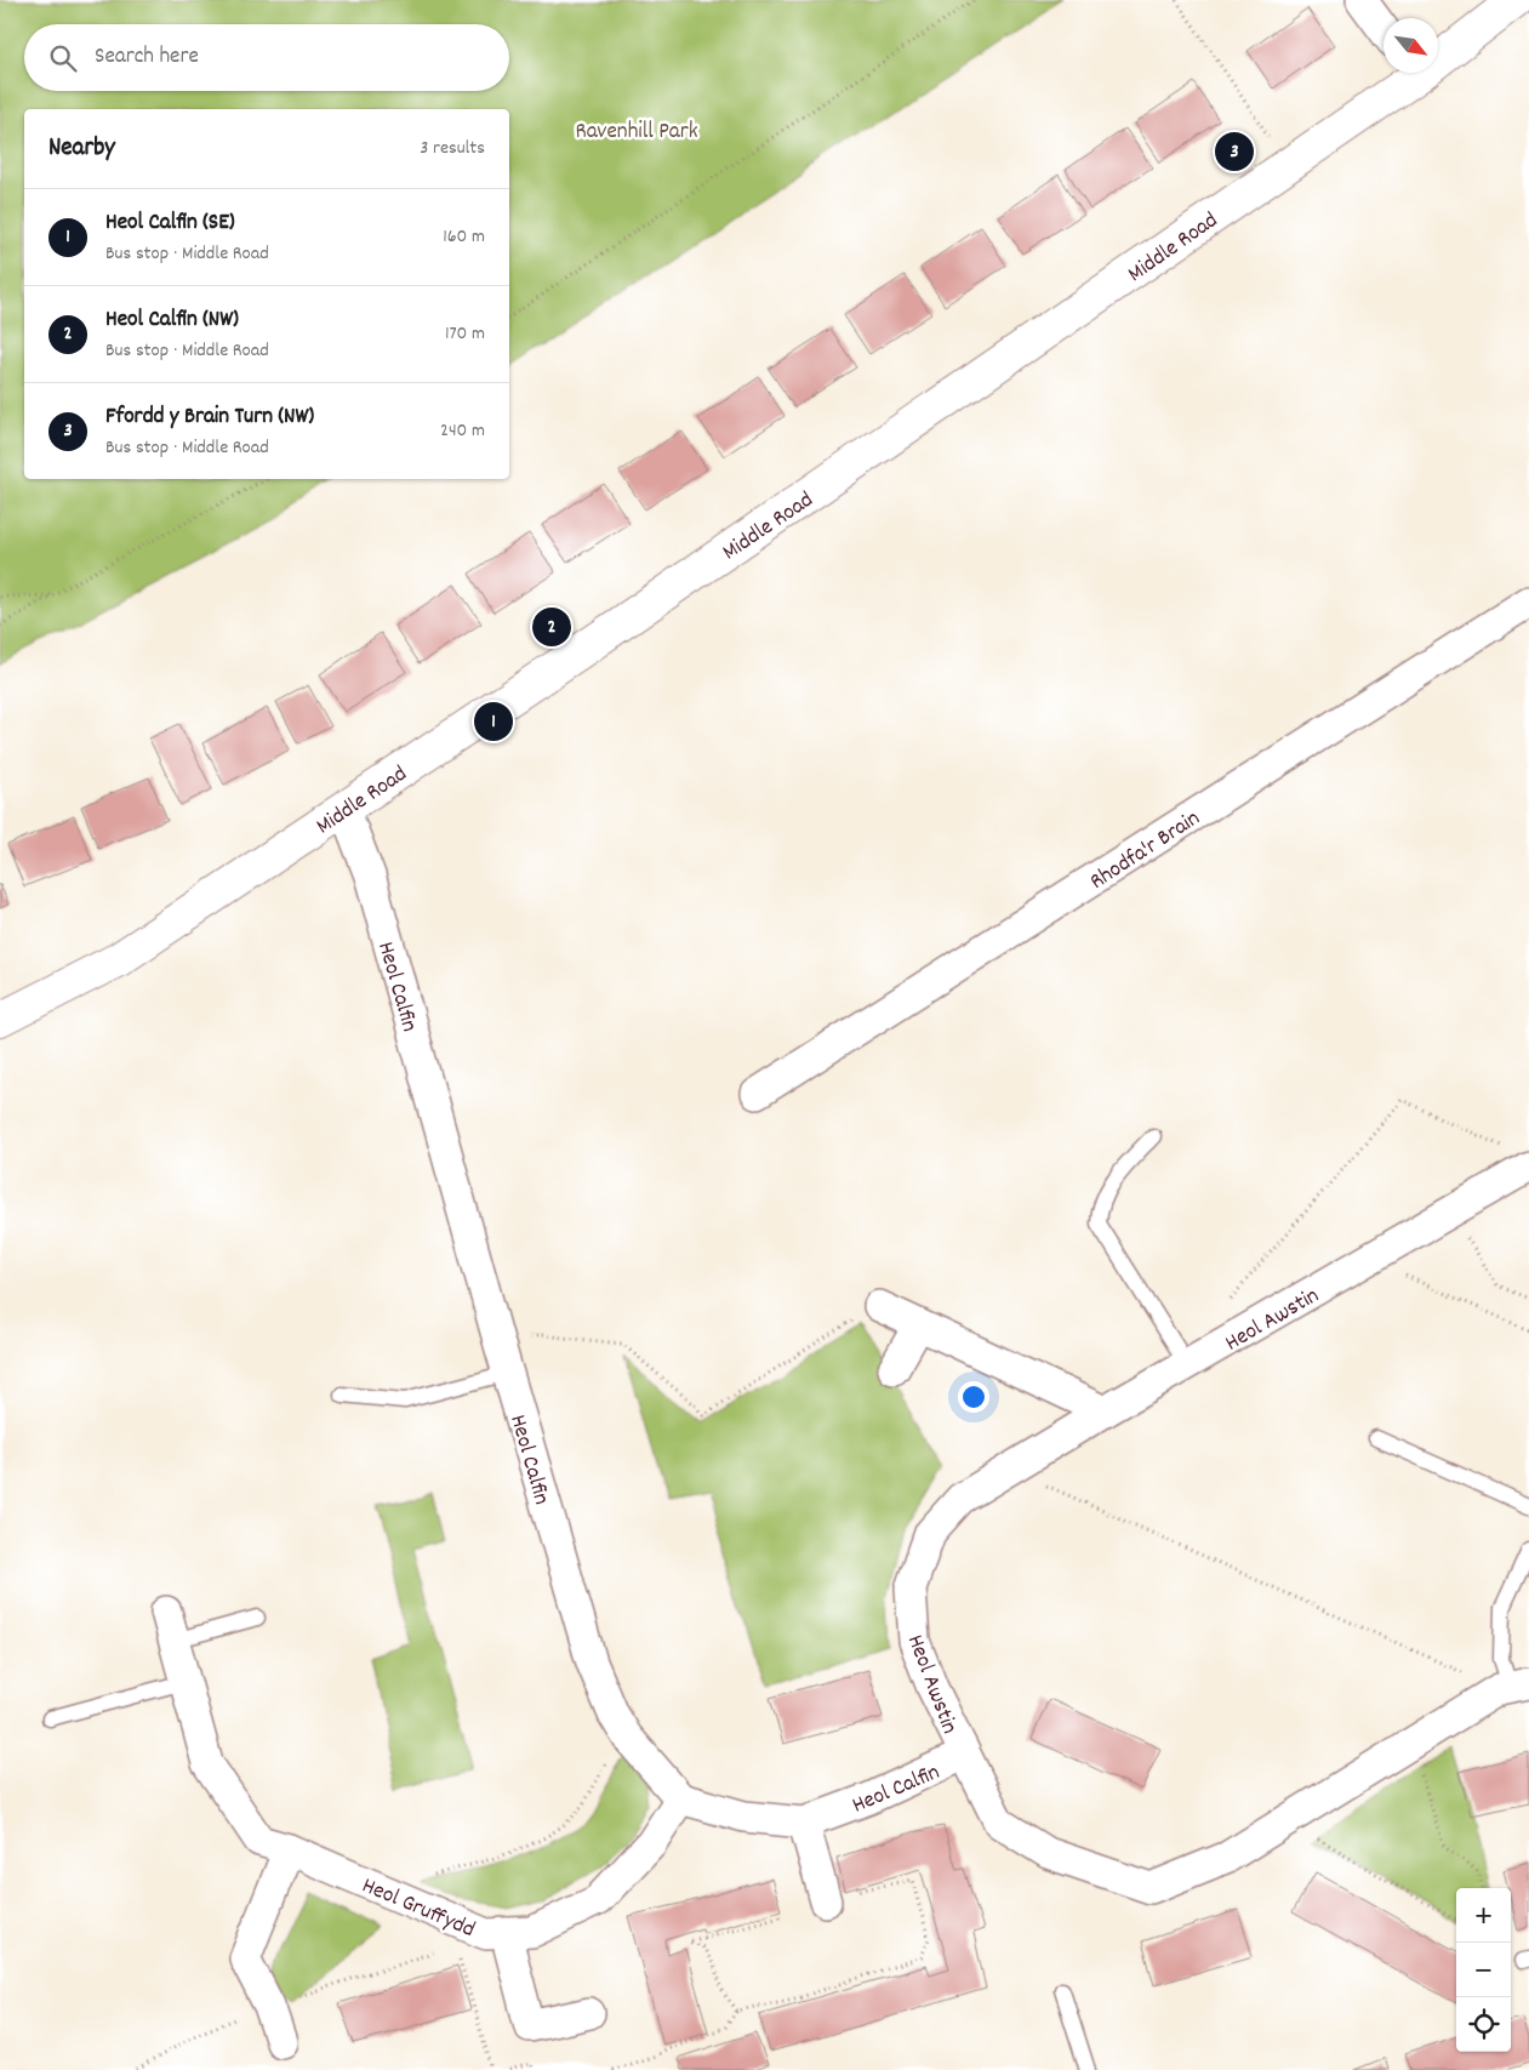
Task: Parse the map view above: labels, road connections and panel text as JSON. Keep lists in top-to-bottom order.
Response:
{
  "streets": {
    "street": [
      "Middle Road",
      "Rhodfa'r Brain",
      "Heol Calfin",
      "Heol Awstin",
      "Heol Gruffydd"
    ]
  },
  "crossings": [
    ["Middle Road", "Heol Calfin"],
    ["Heol Calfin", "Heol Awstin"],
    ["Heol Calfin", "Heol Gruffydd"]
  ],
  "parks": ["Ravenhill Park"],
  "north": "bottom right",
  "page": {
    "search": "Search here",
    "heading": ["Nearby", "3 results"],
    "pins": ["3", "2", "1"],
    "list": [
      {
        "mark": "1",
        "name": "Heol Calfin (SE)",
        "note": "Bus stop · Middle Road",
        "value": "160 m"
      },
      {
        "mark": "2",
        "name": "Heol Calfin (NW)",
        "note": "Bus stop · Middle Road",
        "value": "170 m"
      },
      {
        "mark": "3",
        "name": "Ffordd y Brain Turn (NW)",
        "note": "Bus stop · Middle Road",
        "value": "240 m"
      }
    ],
    "map_buttons": ["+", "−"]
  }
}
